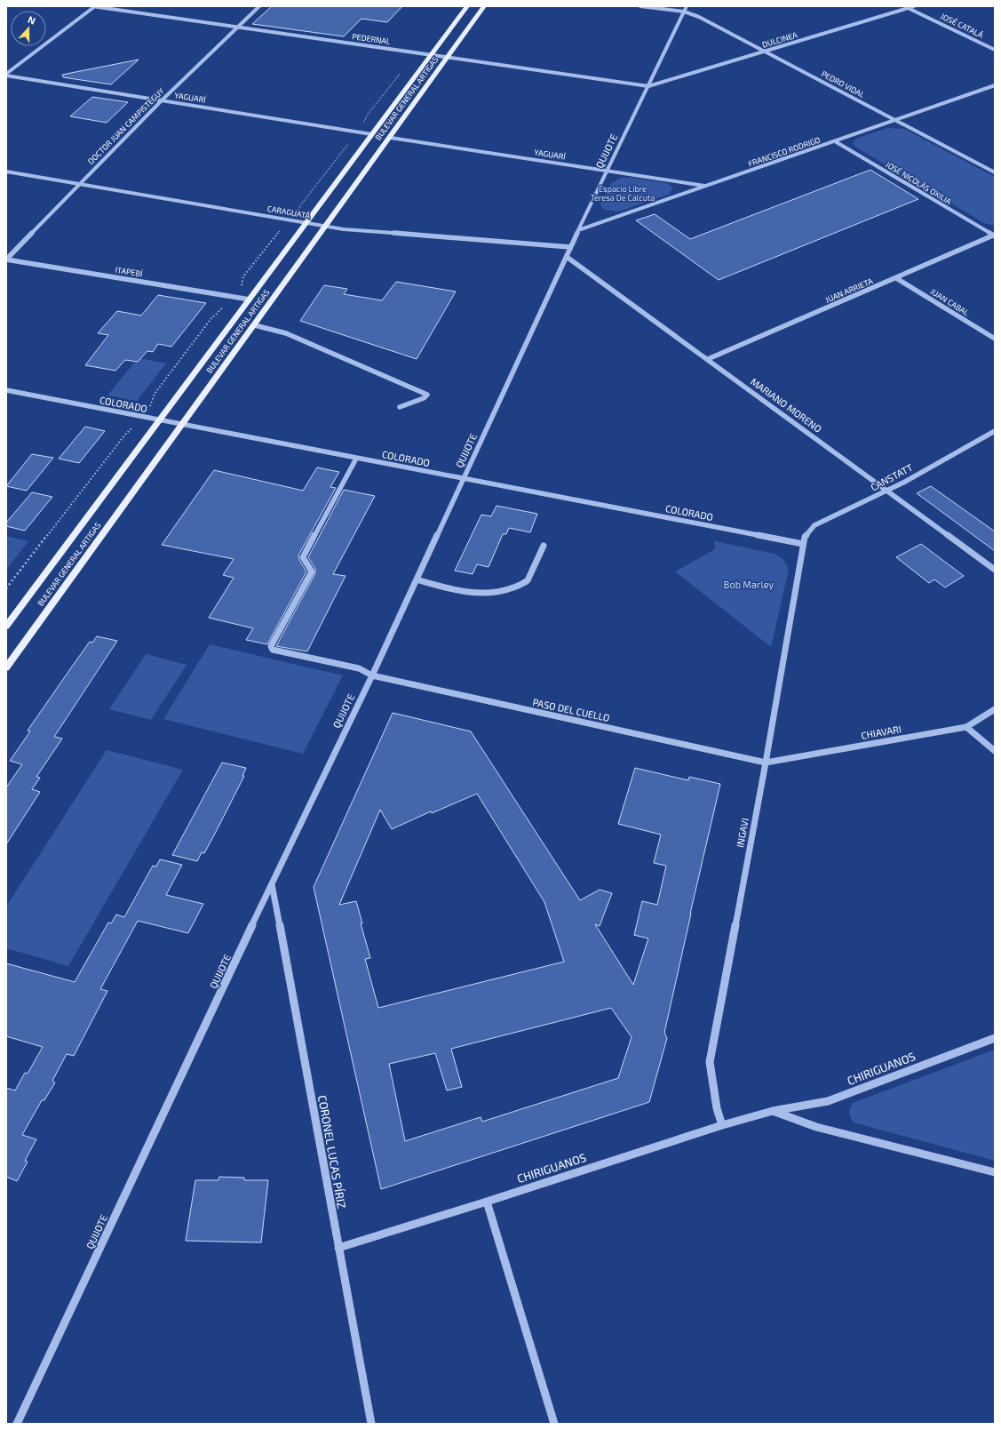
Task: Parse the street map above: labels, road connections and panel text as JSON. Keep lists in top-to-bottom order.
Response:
{
  "streets": {
    "main road": ["BULEVAR GENERAL ARTIGAS"],
    "street": [
      "JOSÉ CATALÁ",
      "PEDERNAL",
      "DULCINEA",
      "PEDRO VIDAL",
      "YAGUARÍ",
      "DOCTOR JUAN CAMPISTEGUY",
      "QUIJOTE",
      "FRANCISCO RODRIGO",
      "JOSÉ NICOLÁS OXILIA",
      "CARAGUATÁ",
      "ITAPEBÍ",
      "JUAN ARRIETA",
      "JUAN CABAL",
      "COLORADO",
      "MARIANO MORENO",
      "CANSTATT",
      "PASO DEL CUELLO",
      "CHIAVARI",
      "INGAVI",
      "CHIRIGUANOS",
      "CORONEL LUCAS PÍRIZ"
    ]
  },
  "crossings": [
    ["JOSÉ CATALÁ", "DULCINEA"],
    ["PEDERNAL", "DULCINEA"],
    ["PEDERNAL", "BULEVAR GENERAL ARTIGAS"],
    ["PEDERNAL", "DOCTOR JUAN CAMPISTEGUY"],
    ["PEDERNAL", "QUIJOTE"],
    ["DULCINEA", "PEDRO VIDAL"],
    ["DULCINEA", "QUIJOTE"],
    ["PEDRO VIDAL", "QUIJOTE"],
    ["PEDRO VIDAL", "FRANCISCO RODRIGO"],
    ["YAGUARÍ", "BULEVAR GENERAL ARTIGAS"],
    ["YAGUARÍ", "DOCTOR JUAN CAMPISTEGUY"],
    ["YAGUARÍ", "QUIJOTE"],
    ["YAGUARÍ", "FRANCISCO RODRIGO"],
    ["BULEVAR GENERAL ARTIGAS", "CARAGUATÁ"],
    ["BULEVAR GENERAL ARTIGAS", "ITAPEBÍ"],
    ["BULEVAR GENERAL ARTIGAS", "COLORADO"],
    ["DOCTOR JUAN CAMPISTEGUY", "CARAGUATÁ"],
    ["DOCTOR JUAN CAMPISTEGUY", "ITAPEBÍ"],
    ["QUIJOTE", "FRANCISCO RODRIGO"],
    ["QUIJOTE", "CARAGUATÁ"],
    ["QUIJOTE", "COLORADO"],
    ["QUIJOTE", "MARIANO MORENO"],
    ["QUIJOTE", "PASO DEL CUELLO"],
    ["QUIJOTE", "CORONEL LUCAS PÍRIZ"],
    ["FRANCISCO RODRIGO", "JOSÉ NICOLÁS OXILIA"],
    ["JOSÉ NICOLÁS OXILIA", "JUAN ARRIETA"],
    ["JUAN ARRIETA", "JUAN CABAL"],
    ["JUAN ARRIETA", "MARIANO MORENO"],
    ["COLORADO", "CANSTATT"],
    ["COLORADO", "PASO DEL CUELLO"],
    ["COLORADO", "INGAVI"],
    ["MARIANO MORENO", "CANSTATT"],
    ["CANSTATT", "INGAVI"],
    ["PASO DEL CUELLO", "CHIAVARI"],
    ["PASO DEL CUELLO", "INGAVI"],
    ["CHIAVARI", "INGAVI"],
    ["INGAVI", "CHIRIGUANOS"],
    ["CHIRIGUANOS", "CORONEL LUCAS PÍRIZ"]
  ],
  "parks": ["Espacio Libre Teresa De Calcuta", "Bob Marley"],
  "north": "top"
}
